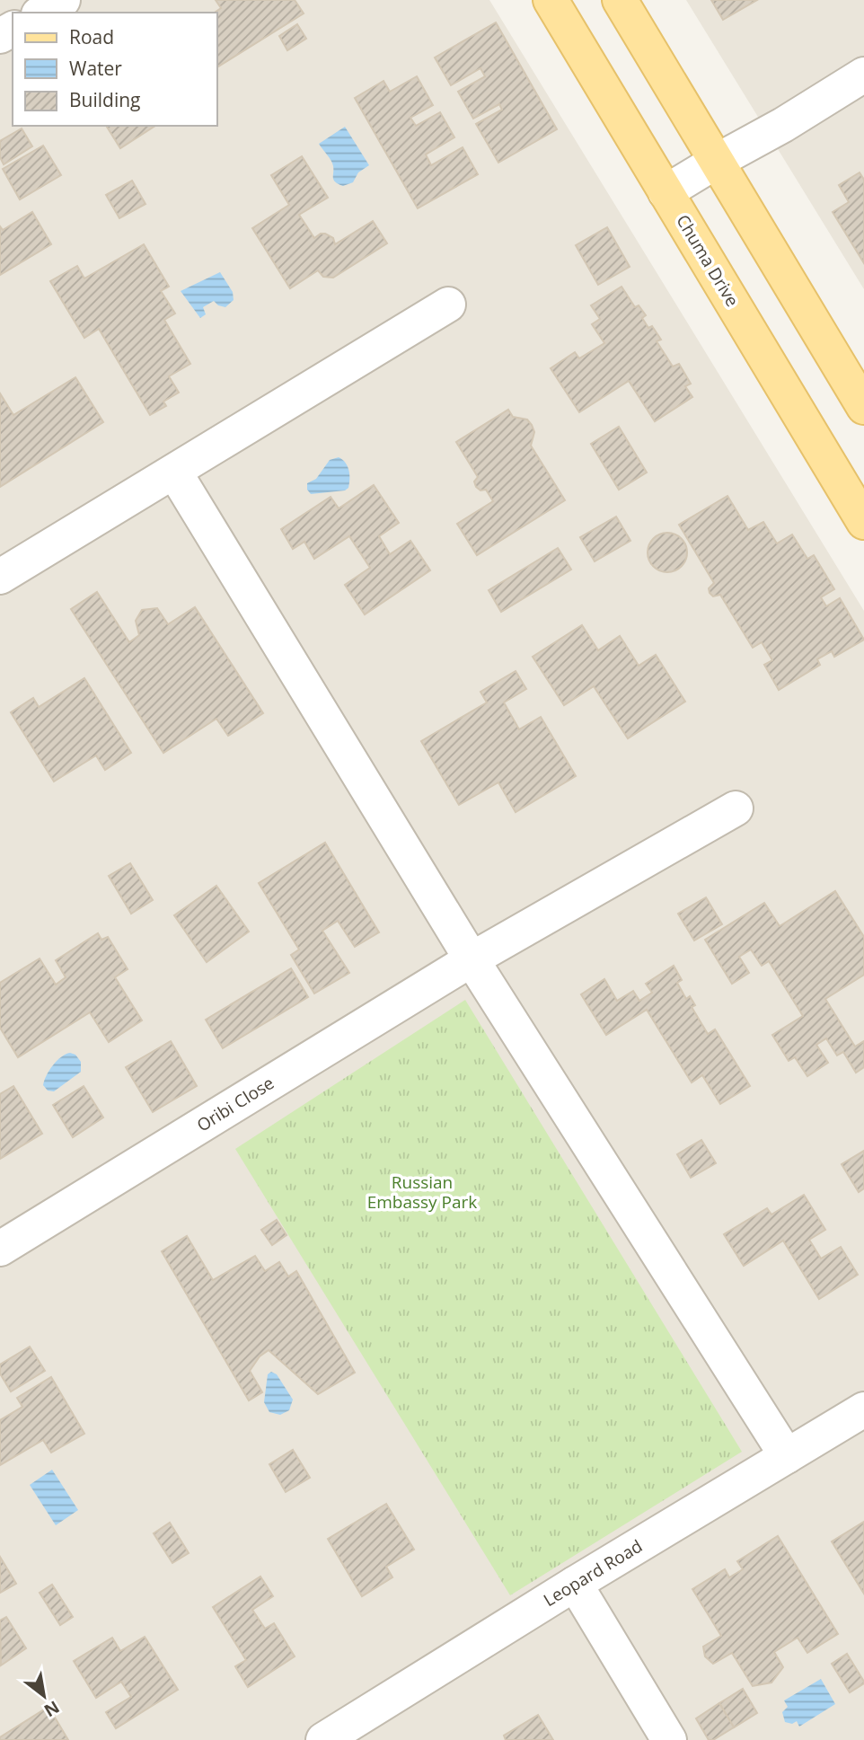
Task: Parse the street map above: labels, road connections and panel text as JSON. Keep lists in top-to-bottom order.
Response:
{
  "streets": {
    "main road": ["Chuma Drive"],
    "street": ["Oribi Close", "Leopard Road"]
  },
  "parks": ["Russian Embassy Park"],
  "legend": ["Road", "Water", "Building"],
  "north": "bottom right"
}
